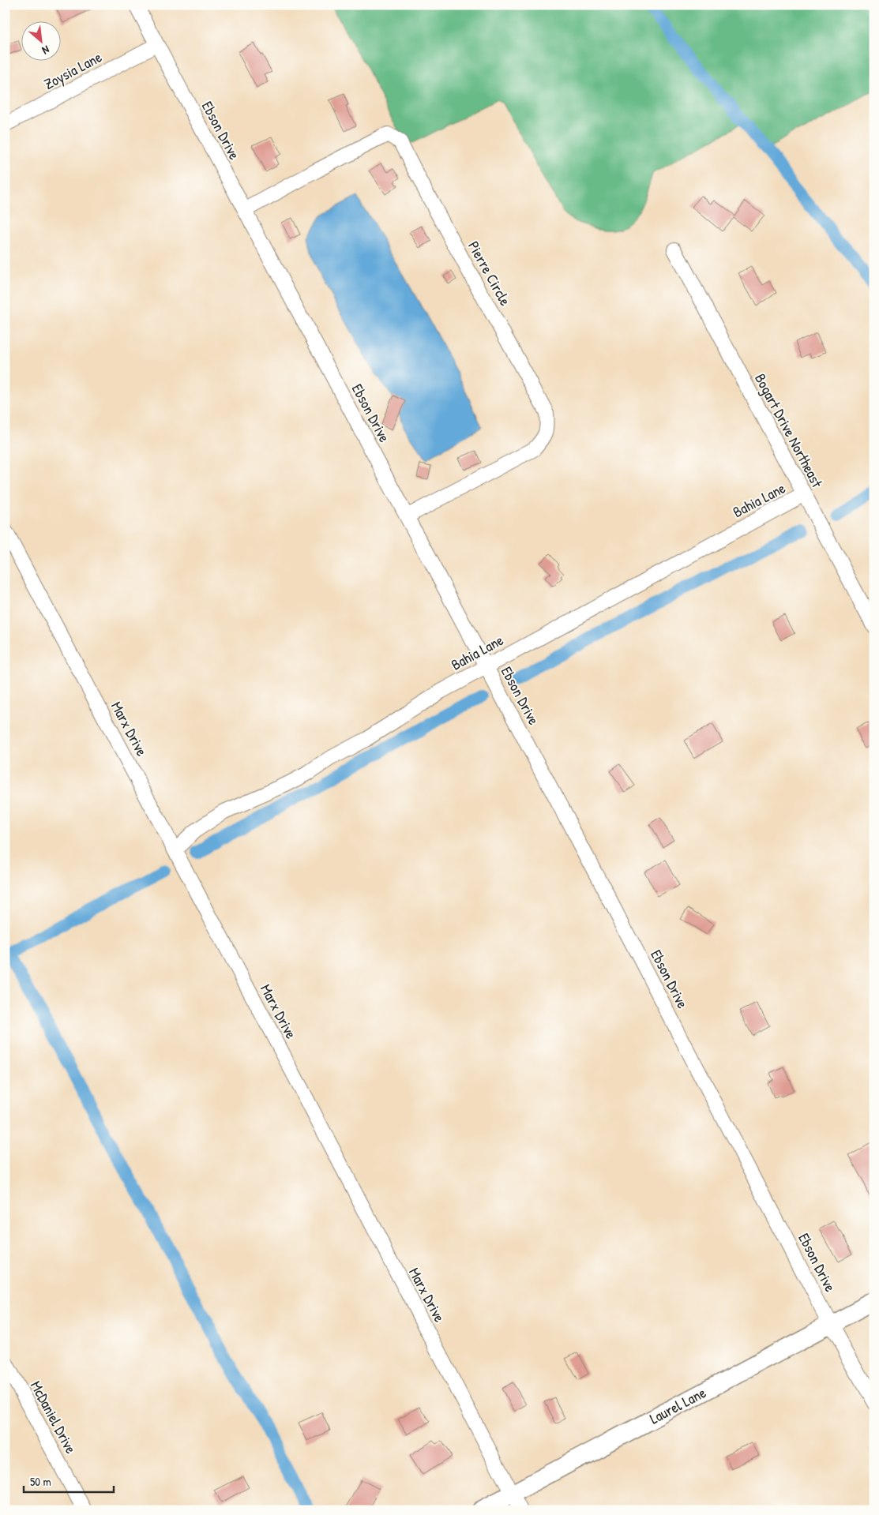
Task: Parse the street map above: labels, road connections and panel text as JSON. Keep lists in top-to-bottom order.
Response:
{
  "streets": {
    "street": [
      "Zoysia Lane",
      "Ebson Drive",
      "Pierre Circle",
      "Bogart Drive Northeast",
      "Bahia Lane",
      "Marx Drive",
      "Laurel Lane",
      "McDaniel Drive"
    ]
  },
  "crossings": [
    ["Zoysia Lane", "Ebson Drive"],
    ["Ebson Drive", "Pierre Circle"],
    ["Ebson Drive", "Bahia Lane"],
    ["Ebson Drive", "Laurel Lane"],
    ["Bogart Drive Northeast", "Bahia Lane"],
    ["Bahia Lane", "Marx Drive"],
    ["Marx Drive", "Laurel Lane"]
  ],
  "scale_bar": "50 m",
  "north": "bottom right"
}
